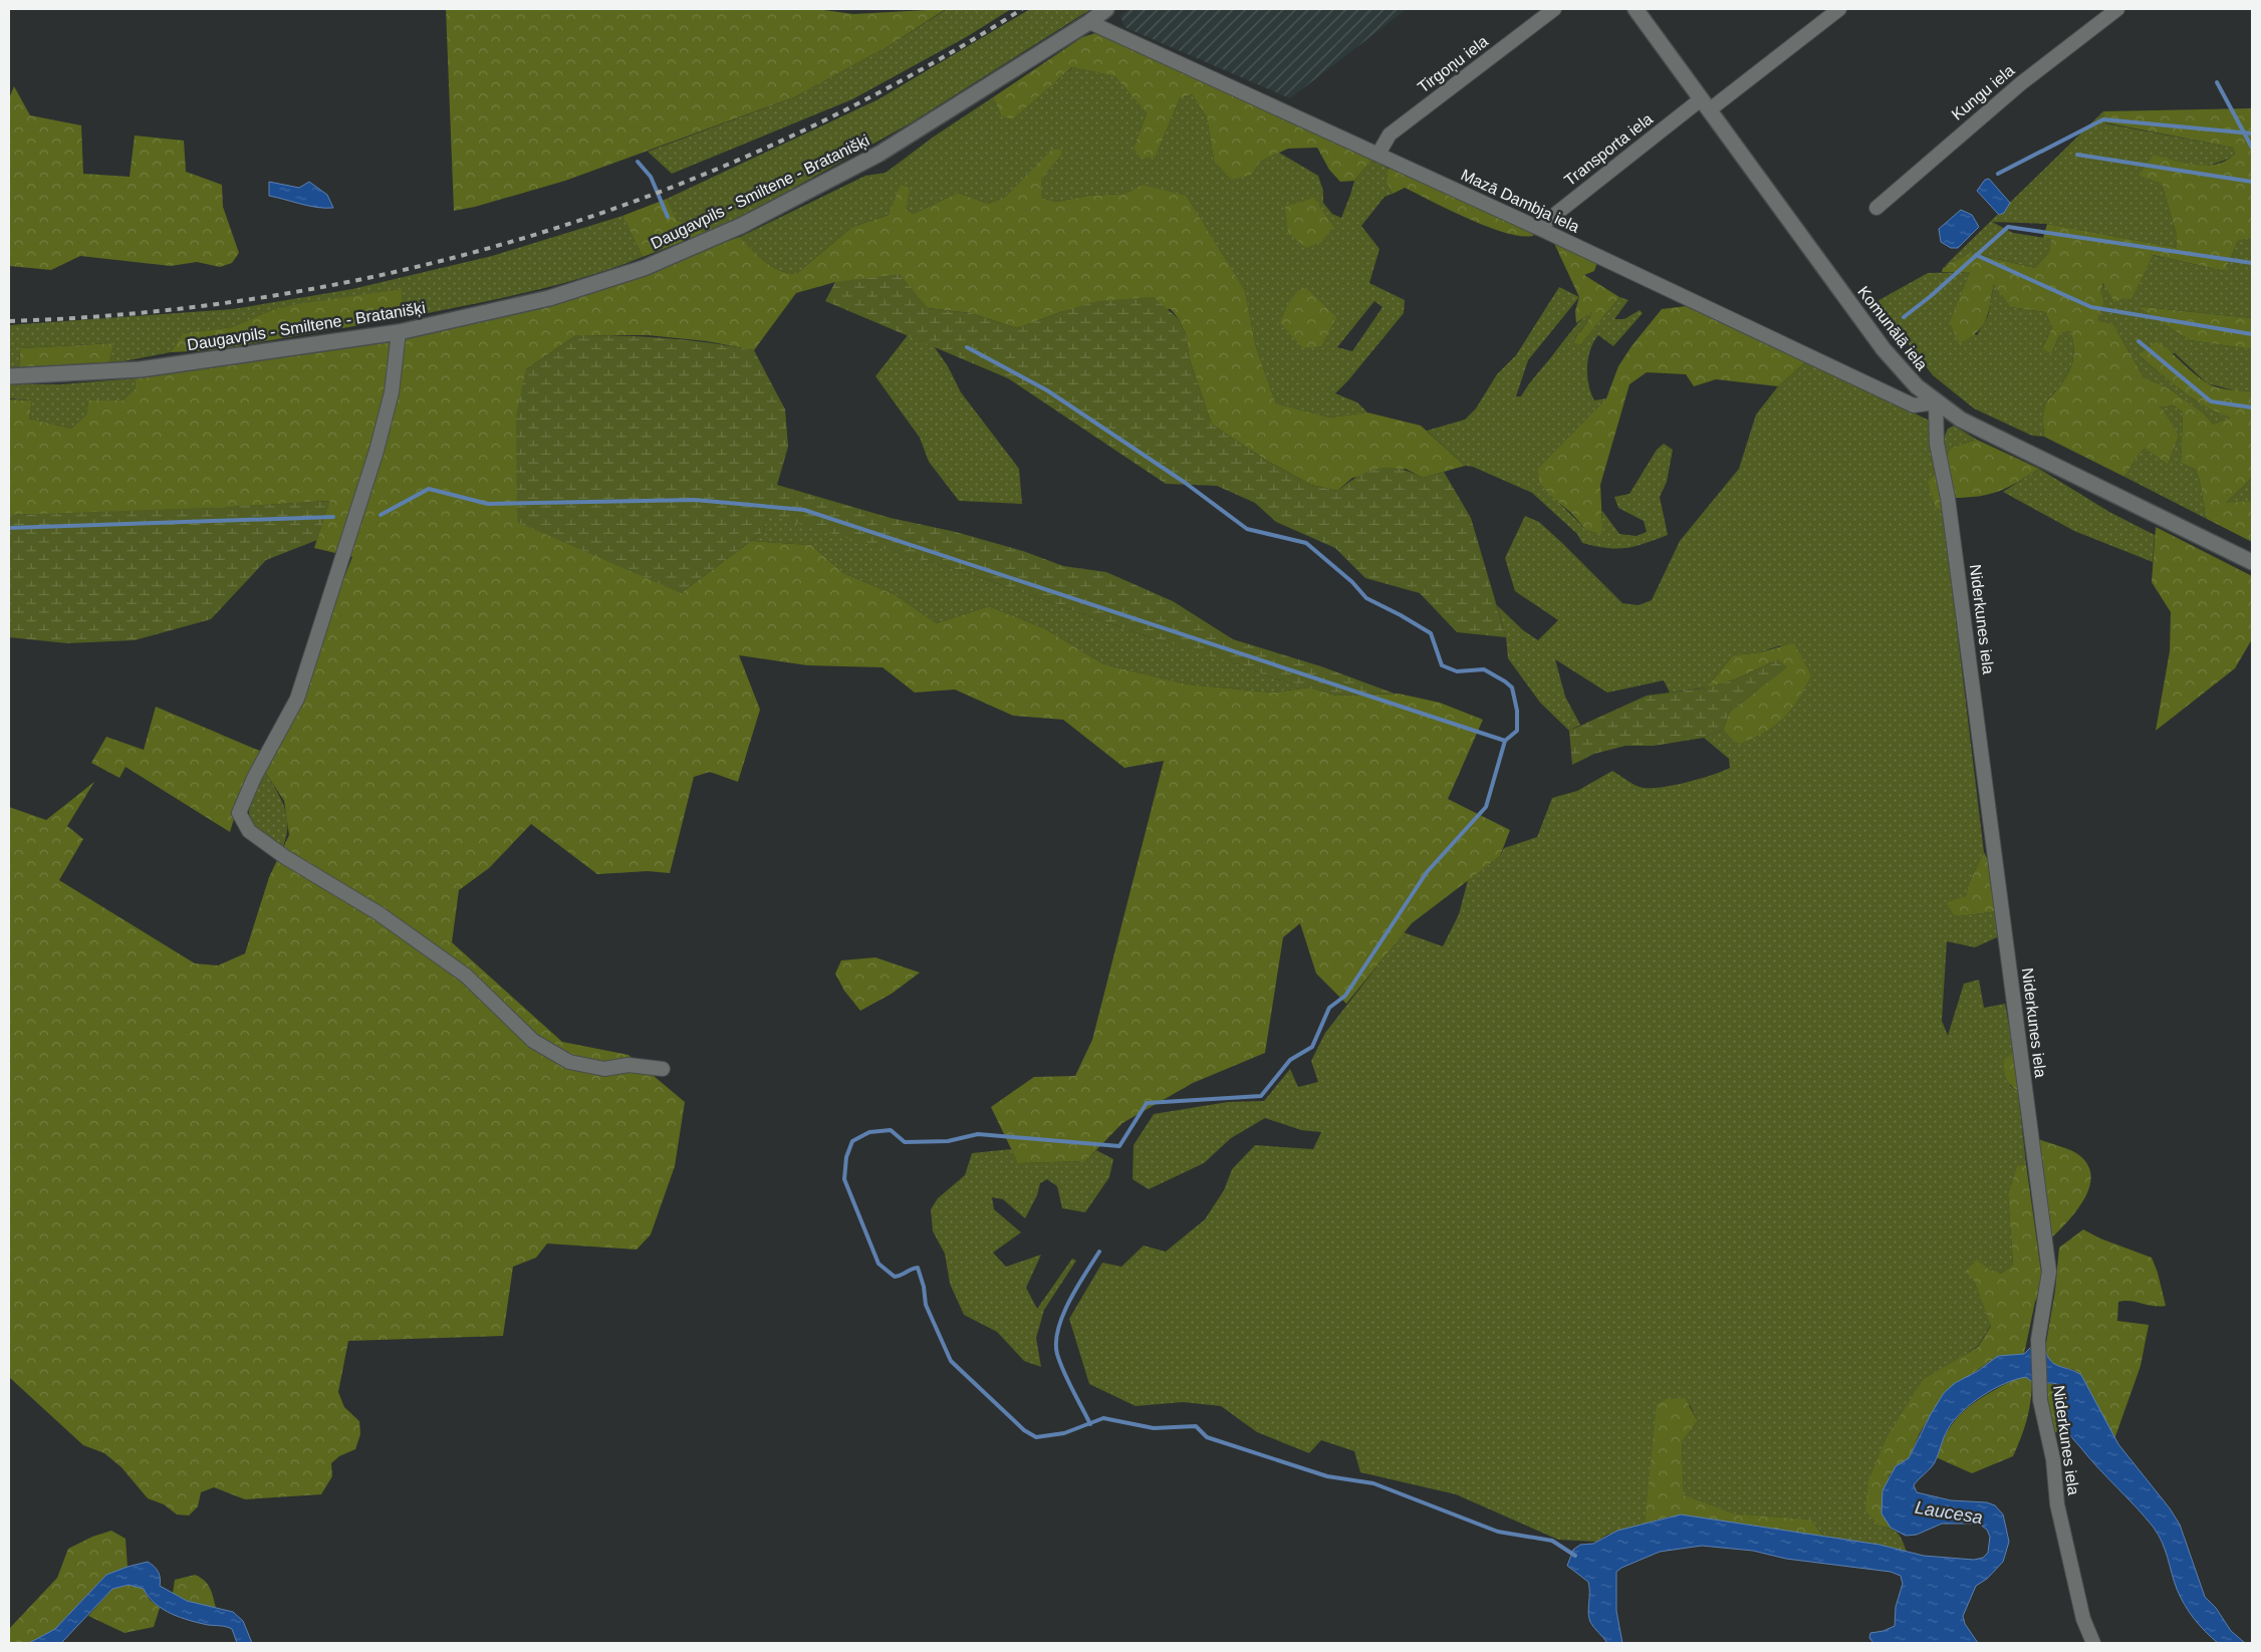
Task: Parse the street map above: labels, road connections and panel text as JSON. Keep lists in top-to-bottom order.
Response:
{
  "streets": {
    "main road": ["Daugavpils - Smiltene - Bratanišķi", "Komunālā iela"],
    "street": [
      "Tirgoņu iela",
      "Kungu iela",
      "Transporta iela",
      "Mazā Dambja iela",
      "Niderkunes iela"
    ]
  },
  "crossings": [
    ["Tirgoņu iela", "Mazā Dambja iela"],
    ["Transporta iela", "Mazā Dambja iela"],
    ["Transporta iela", "Komunālā iela"],
    ["Daugavpils - Smiltene - Bratanišķi", "Mazā Dambja iela"],
    ["Mazā Dambja iela", "Komunālā iela"],
    ["Mazā Dambja iela", "Niderkunes iela"],
    ["Komunālā iela", "Niderkunes iela"]
  ],
  "water": ["Laucesa"]
}
